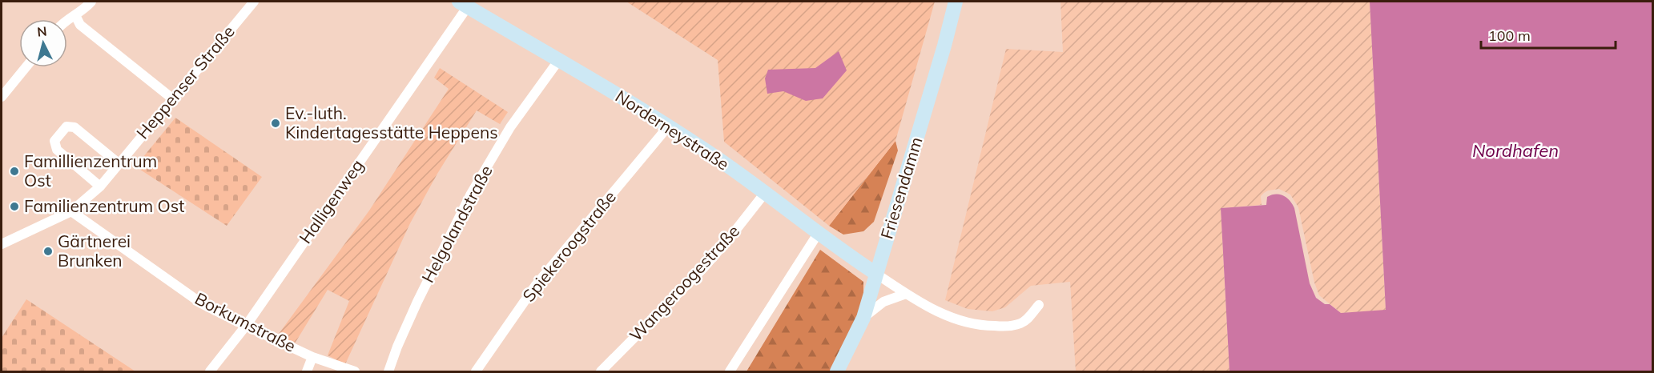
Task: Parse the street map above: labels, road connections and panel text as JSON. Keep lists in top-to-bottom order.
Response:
{
  "streets": {
    "street": [
      "Heppenser Straße",
      "Norderneystraße",
      "Friesendamm",
      "Halligenweg",
      "Helgolandstraße",
      "Spiekeroogstraße",
      "Wangeroogestraße",
      "Borkumstraße"
    ]
  },
  "crossings": [
    ["Heppenser Straße", "Borkumstraße"],
    ["Norderneystraße", "Friesendamm"],
    ["Norderneystraße", "Halligenweg"],
    ["Norderneystraße", "Helgolandstraße"],
    ["Norderneystraße", "Spiekeroogstraße"],
    ["Norderneystraße", "Wangeroogestraße"],
    ["Halligenweg", "Borkumstraße"]
  ],
  "water": ["Nordhafen"],
  "places": [
    "Ev.-luth. Kindertagesstätte Heppens",
    "Famillienzentrum Ost",
    "Familienzentrum Ost",
    "Gärtnerei Brunken"
  ],
  "scale_bar": "100 m",
  "north": "top"
}
